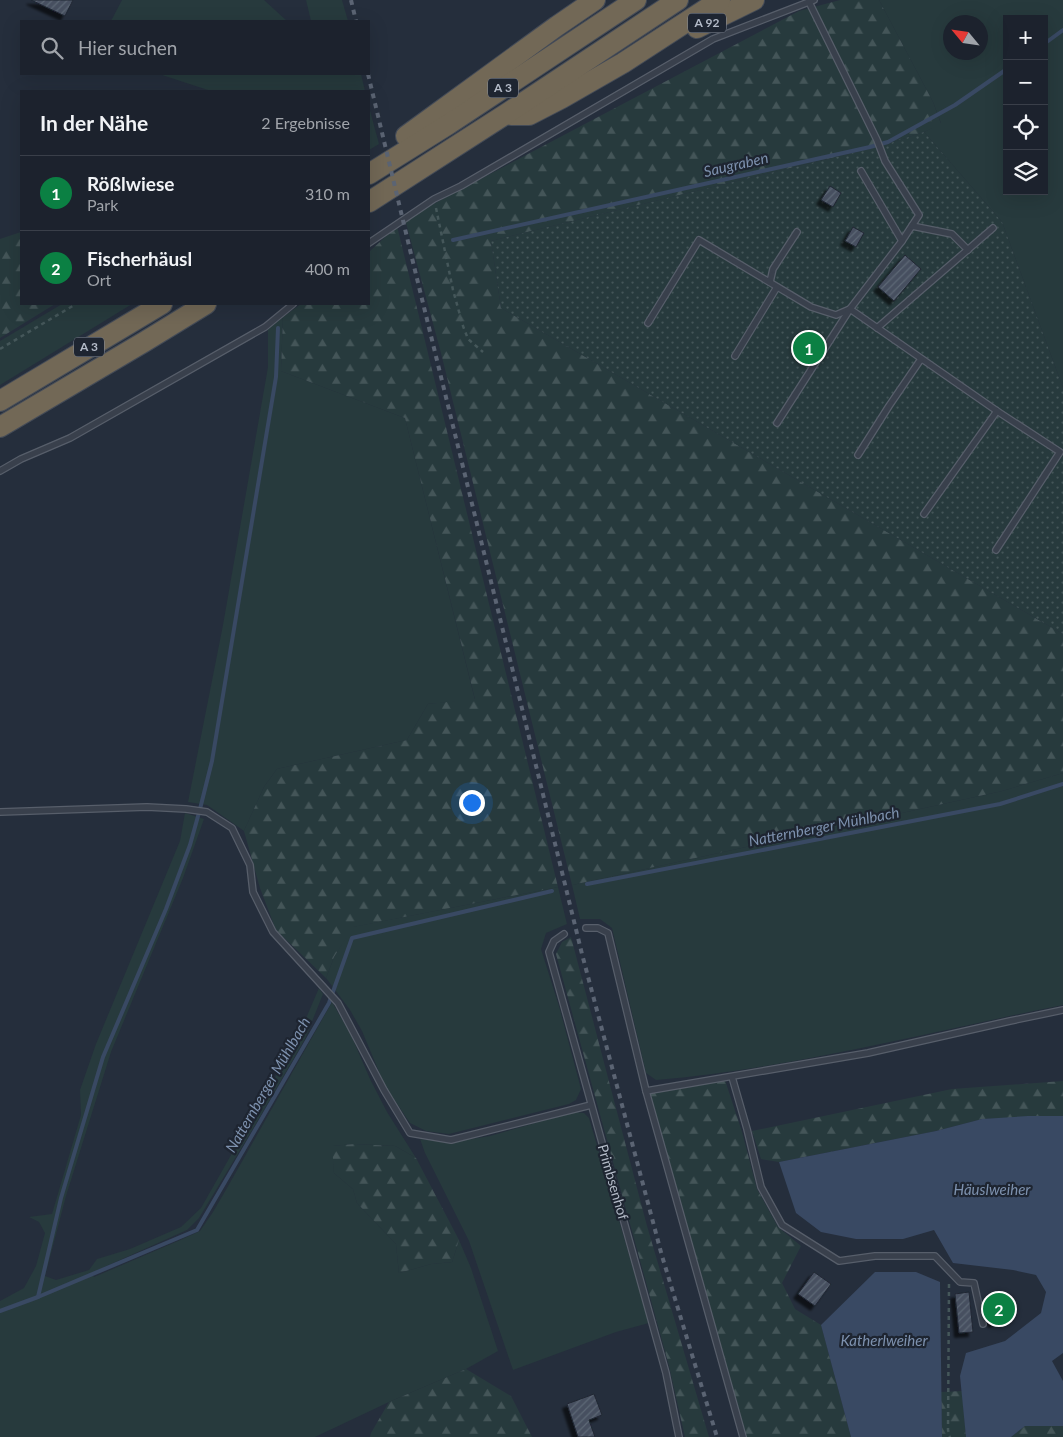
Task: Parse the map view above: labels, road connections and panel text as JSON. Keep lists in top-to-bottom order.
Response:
{
  "streets": {
    "highway": ["A 92", "A 3"],
    "lane": ["Primbsenhof"]
  },
  "crossings": [
    ["A 92", "A 3"]
  ],
  "water": [
    "Saugraben",
    "Natternberger Mühlbach",
    "Häuslweiher",
    "Katherlweiher"
  ],
  "north": "top left",
  "page": {
    "map_buttons": ["+", "−"],
    "search": "Hier suchen",
    "heading": ["In der Nähe", "2 Ergebnisse"],
    "list": [
      {
        "mark": "1",
        "name": "Rößlwiese",
        "note": "Park",
        "value": "310 m"
      },
      {
        "mark": "2",
        "name": "Fischerhäusl",
        "note": "Ort",
        "value": "400 m"
      }
    ],
    "pins": ["1", "2"]
  }
}
